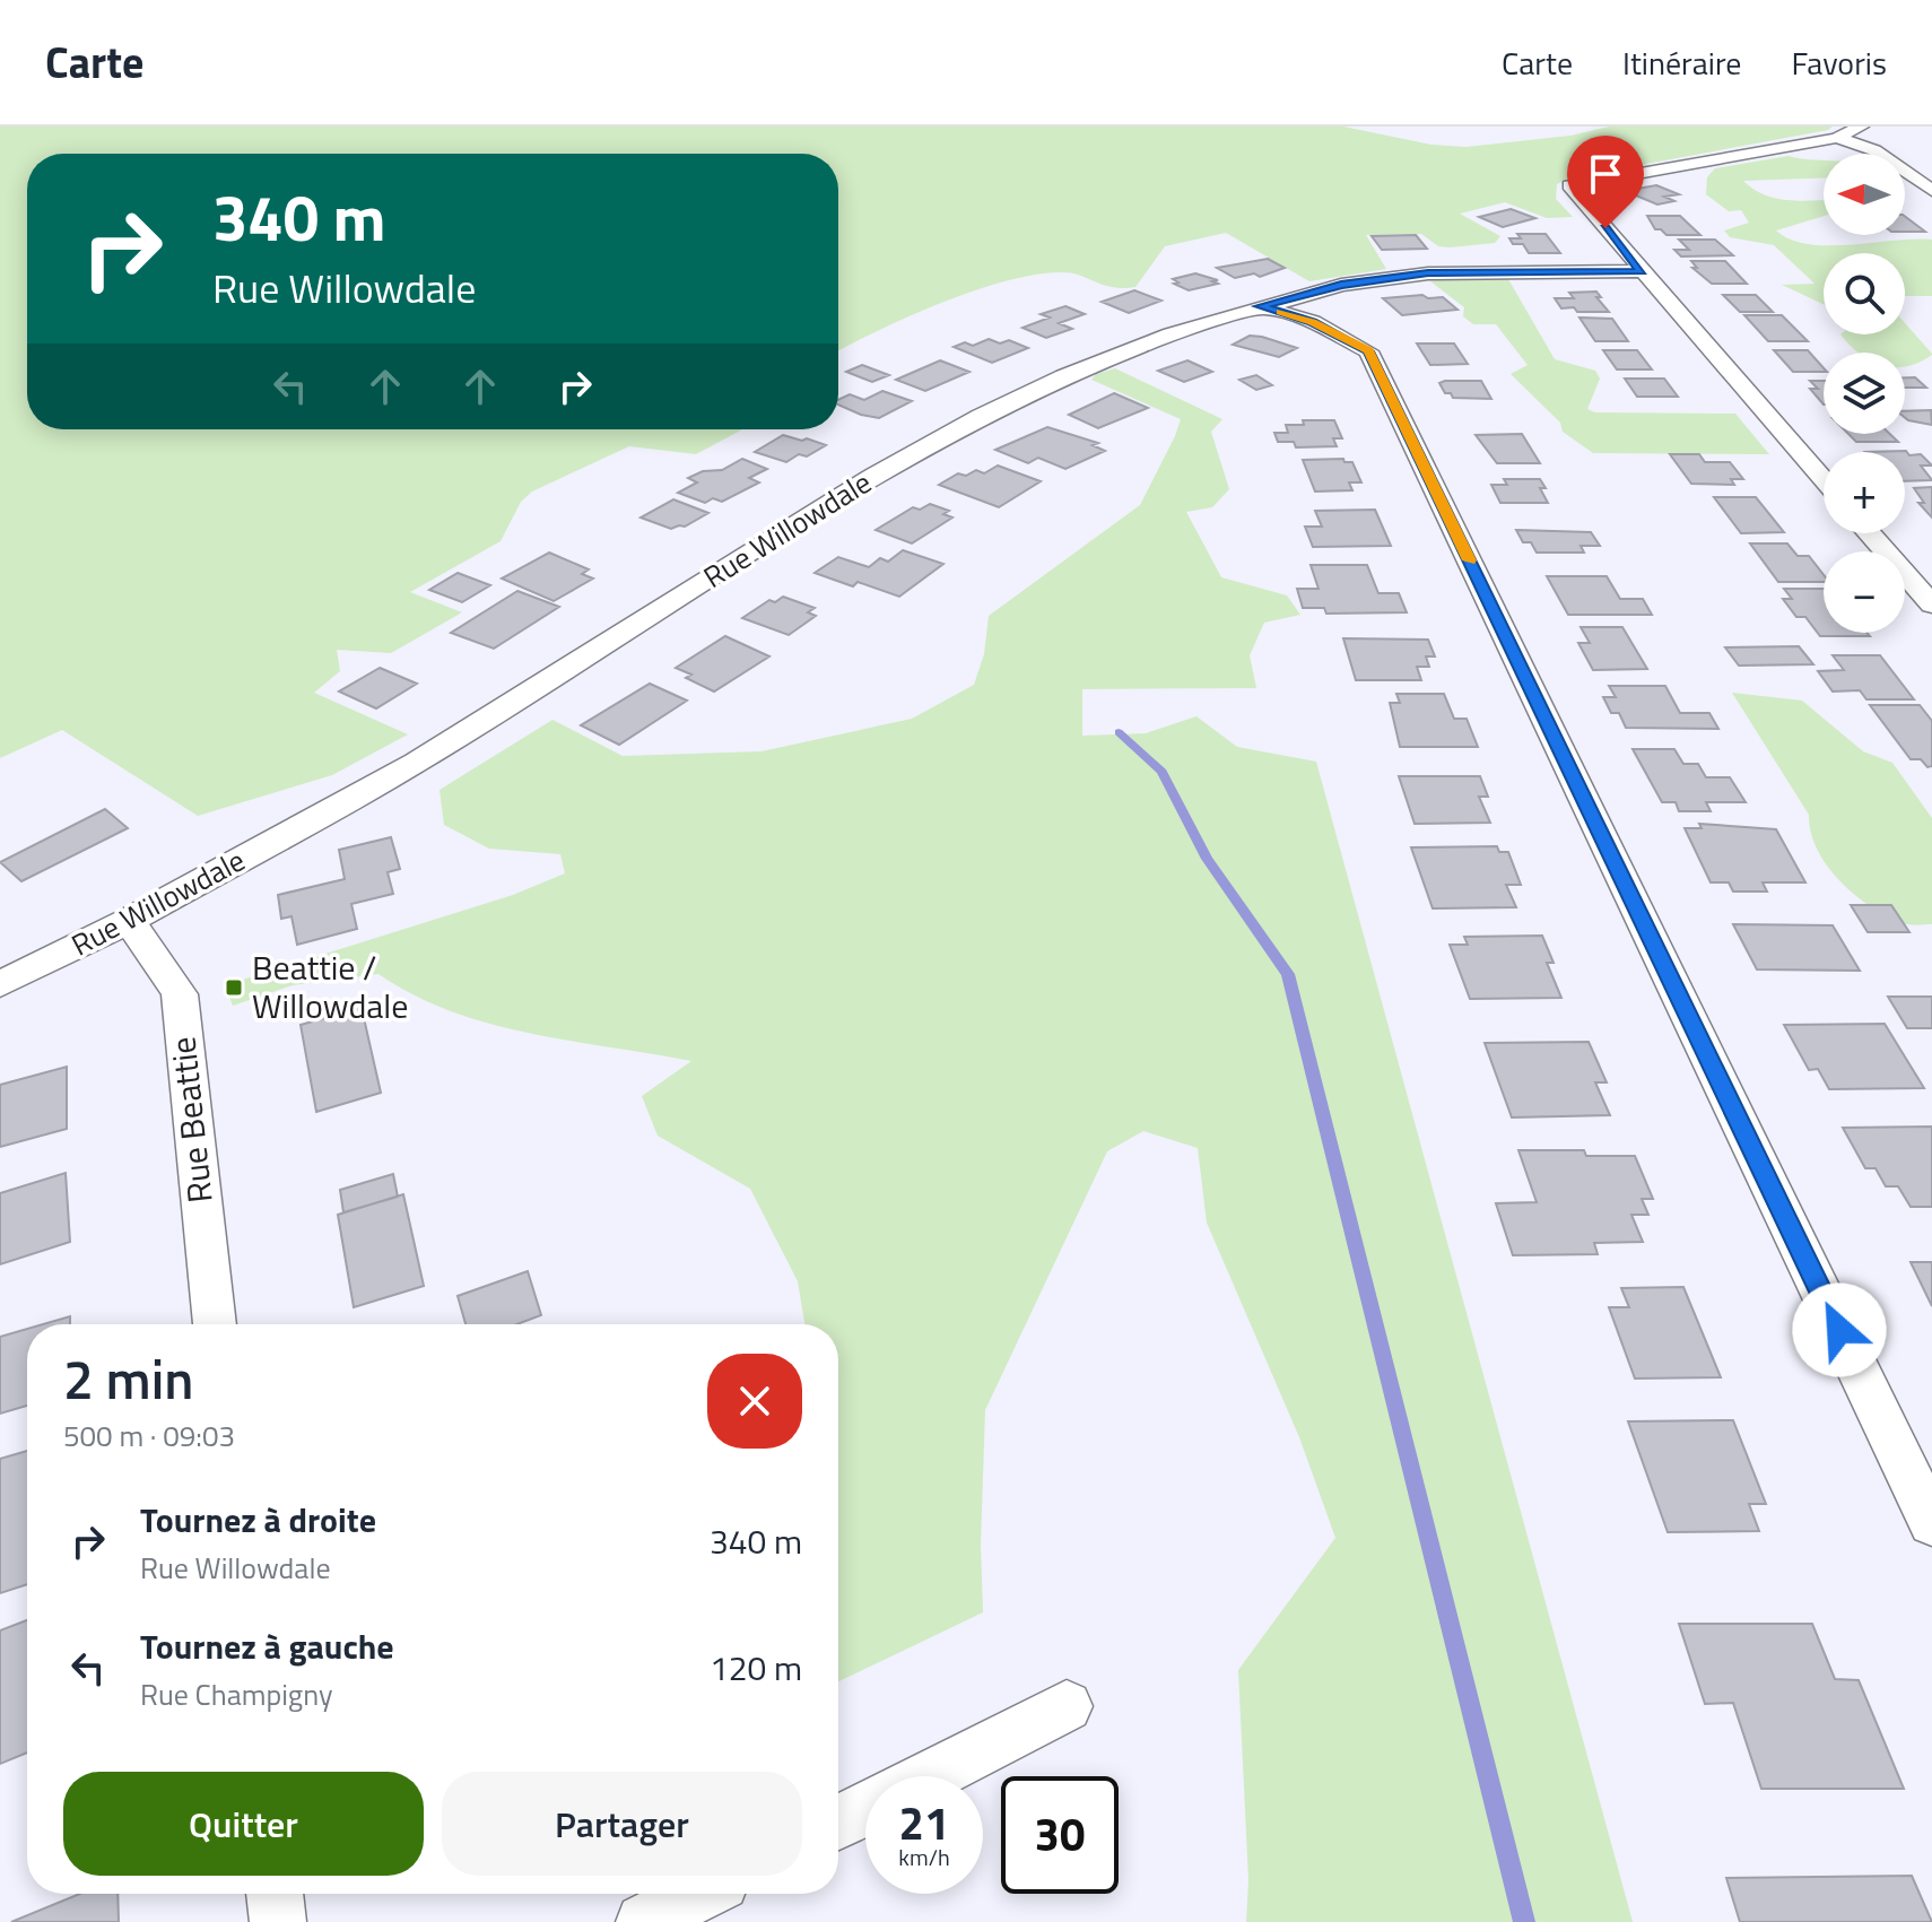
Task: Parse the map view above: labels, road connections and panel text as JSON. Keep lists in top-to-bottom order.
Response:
{
  "streets": {
    "street": ["Rue Willowdale", "Rue Beattie"]
  },
  "crossings": [
    ["Rue Willowdale", "Rue Beattie"]
  ],
  "places": {
    "transit": ["Beattie / Willowdale"]
  },
  "north": "left",
  "page": {
    "header": "Carte",
    "nav": ["Carte", "Itinéraire", "Favoris"],
    "map_buttons": ["+", "−"],
    "turn": ["340 m", "Rue Willowdale"],
    "heading": ["2 min", "500 m · 09:03"],
    "list": [
      {
        "name": "Tournez à droite",
        "note": "Rue Willowdale",
        "value": "340 m"
      },
      {
        "name": "Tournez à gauche",
        "note": "Rue Champigny",
        "value": "120 m"
      }
    ],
    "buttons": ["Quitter", "Partager"],
    "speed": "21 km/h",
    "limit": "30"
  }
}
